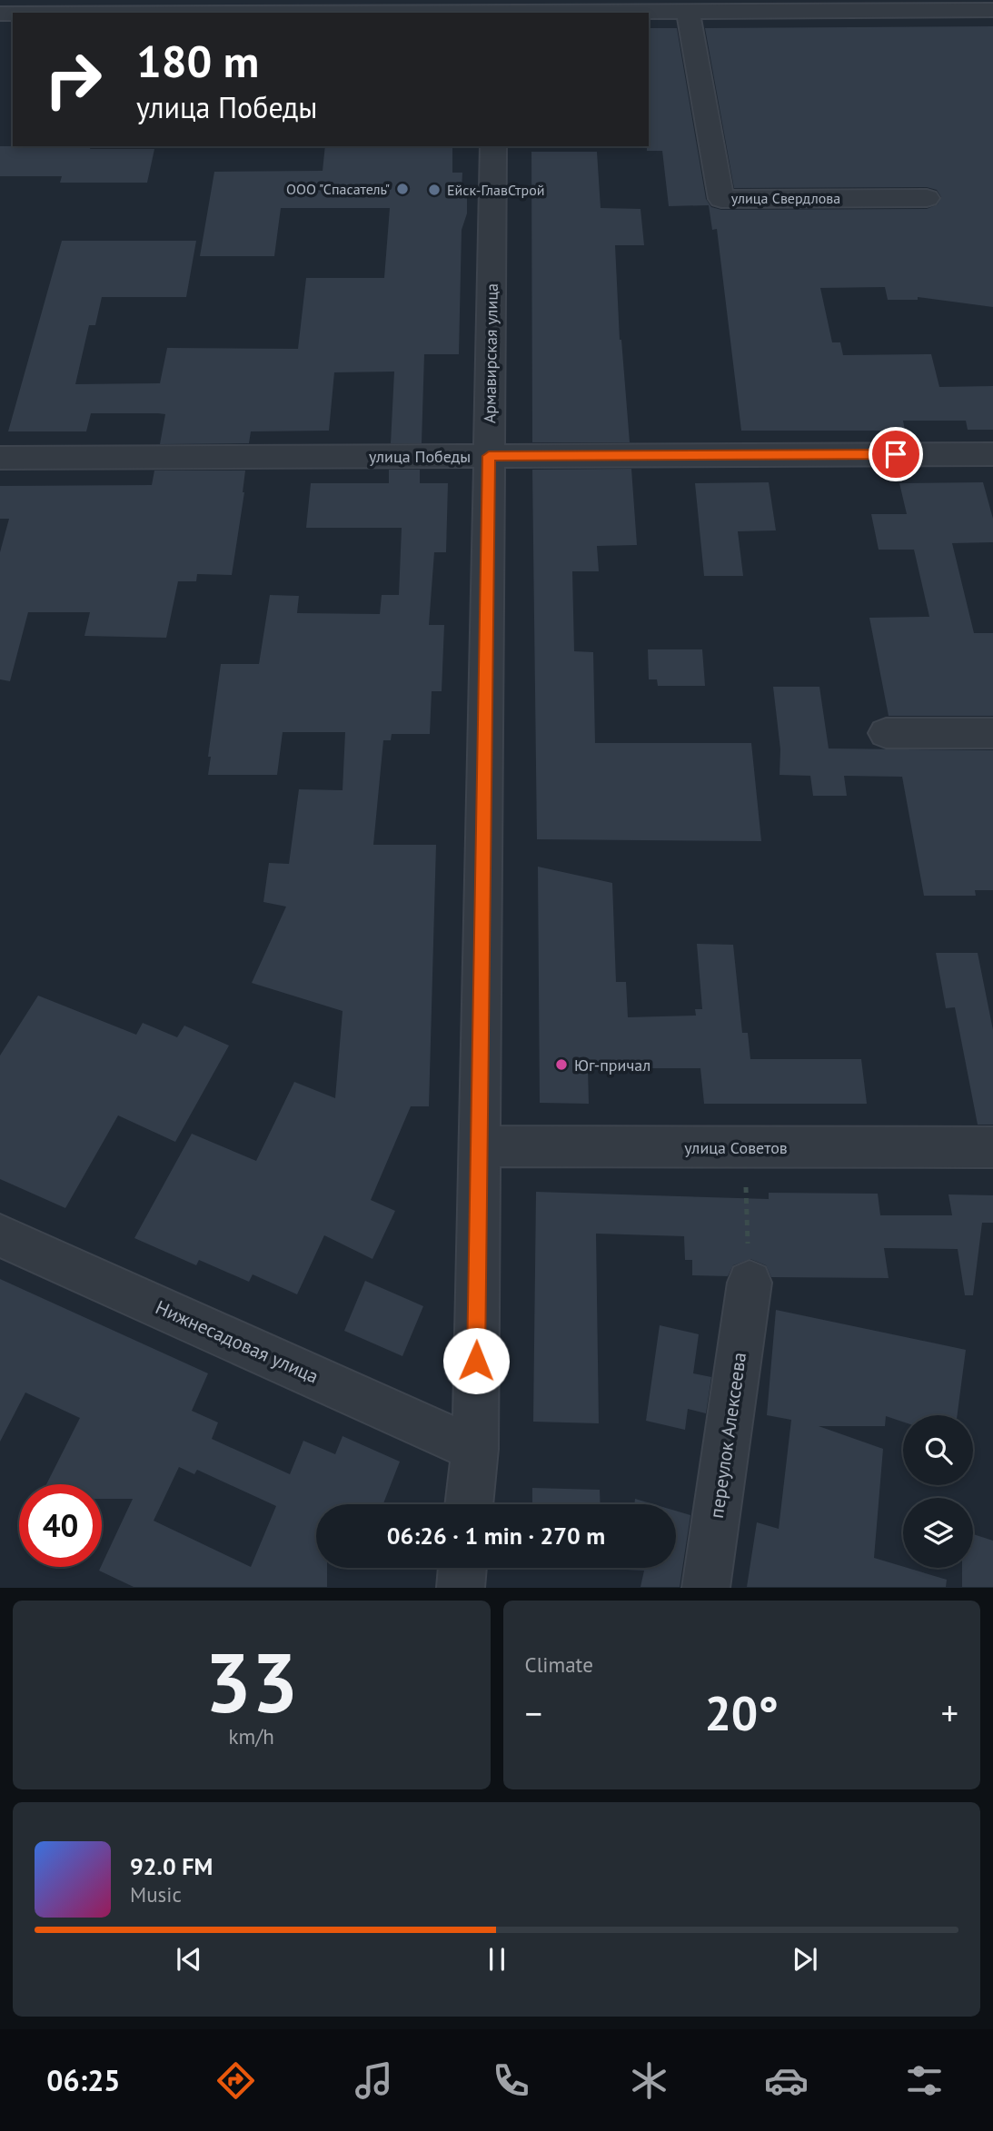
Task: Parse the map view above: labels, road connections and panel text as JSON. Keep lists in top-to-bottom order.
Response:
{
  "streets": {
    "street": [
      "улица Свердлова",
      "Армавирская улица",
      "улица Победы",
      "улица Советов",
      "Нижнесадовая улица",
      "переулок Алексеева"
    ]
  },
  "crossings": [
    ["Армавирская улица", "улица Победы"],
    ["Армавирская улица", "улица Советов"],
    ["Армавирская улица", "Нижнесадовая улица"]
  ],
  "places": ["ООО \"Спасатель\"", "Ейск-ГлавСтрой", "Юг-причал"],
  "page": {
    "turn": ["180 m", "улица Победы"],
    "limit": "40",
    "trip": "06:26 · 1 min · 270 m",
    "tile": [
      ["33", "km/h"],
      "Climate"
    ],
    "heat": ["−", "20°", "+"],
    "song": ["92.0 FM", "Music"],
    "tabs": "06:25"
  }
}
